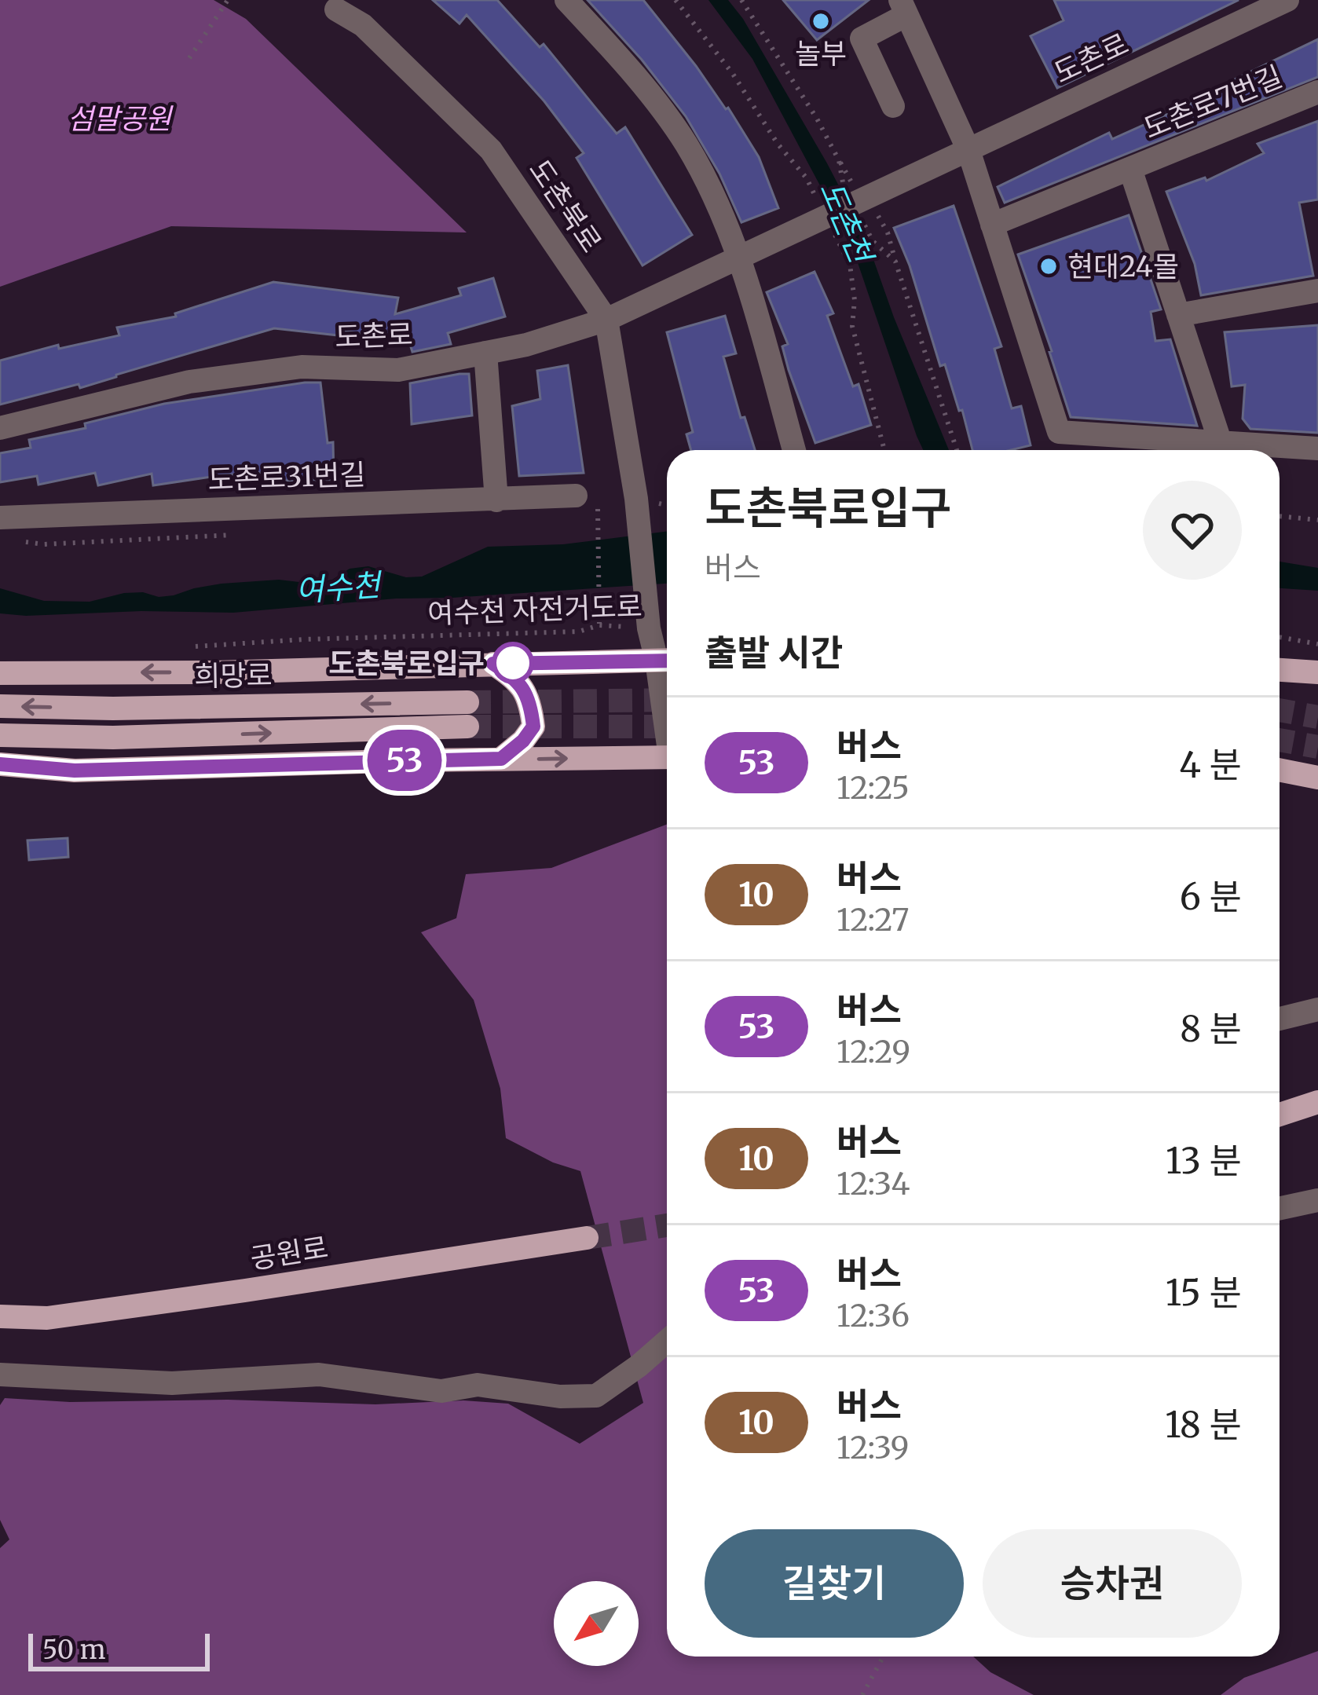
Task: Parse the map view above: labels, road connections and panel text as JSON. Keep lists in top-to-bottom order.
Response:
{
  "streets": {
    "main road": ["희망로", "공원로"],
    "street": [
      "도촌로",
      "도촌로7번길",
      "도촌북로",
      "도촌로31번길"
    ],
    "path": ["여수천 자전거도로"]
  },
  "crossings": [
    ["도촌로", "도촌북로"],
    ["도촌북로", "여수천 자전거도로"]
  ],
  "water": ["도촌천", "여수천"],
  "parks": ["섬말공원"],
  "places": ["놀부", "현대24몰", "도촌북로입구"],
  "lines": ["bus line 53"],
  "scale_bar": "50 m",
  "north": "bottom left",
  "page": {
    "on_map": "53",
    "heading": [
      ["도촌북로입구", "버스"],
      "출발 시간"
    ],
    "list": [
      {
        "mark": "53",
        "name": "버스",
        "note": "12:25",
        "value": "4 분"
      },
      {
        "mark": "10",
        "name": "버스",
        "note": "12:27",
        "value": "6 분"
      },
      {
        "mark": "53",
        "name": "버스",
        "note": "12:29",
        "value": "8 분"
      },
      {
        "mark": "10",
        "name": "버스",
        "note": "12:34",
        "value": "13 분"
      },
      {
        "mark": "53",
        "name": "버스",
        "note": "12:36",
        "value": "15 분"
      },
      {
        "mark": "10",
        "name": "버스",
        "note": "12:39",
        "value": "18 분"
      }
    ],
    "buttons": ["길찾기", "승차권"],
    "scale": "50 m"
  }
}
